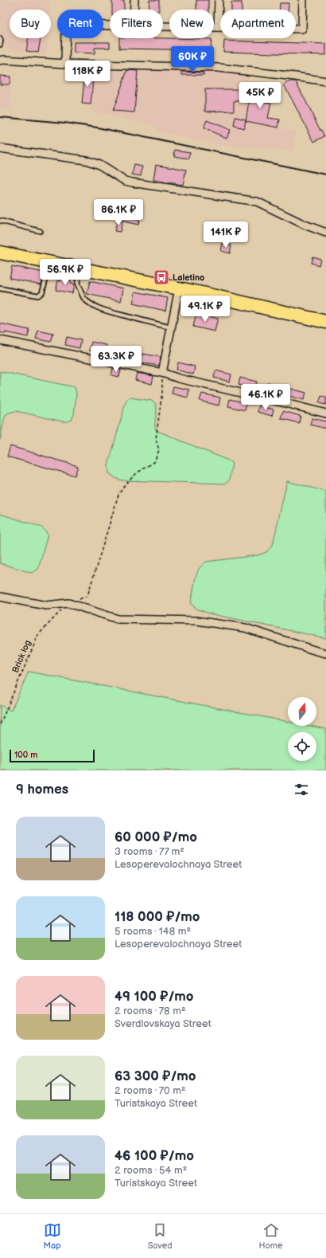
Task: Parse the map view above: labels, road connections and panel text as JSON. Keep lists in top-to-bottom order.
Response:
{
  "streets": {
    "path": ["Brick log"]
  },
  "places": {
    "bus stop": ["Laletino"]
  },
  "scale_bar": "100 m",
  "north": "top",
  "page": {
    "chip": [
      "Buy",
      "Rent",
      "Filters",
      "New",
      "Apartment"
    ],
    "price": [
      "60K ₽",
      "118K ₽",
      "45K ₽",
      "86.1K ₽",
      "141K ₽",
      "56.9K ₽",
      "49.1K ₽",
      "63.3K ₽",
      "46.1K ₽"
    ],
    "scale": "100 m",
    "heading": "9 homes",
    "list": [
      {
        "name": "60 000 ₽/mo",
        "note": "3 rooms · 77 m² · Lesoperevalochnaya Street"
      },
      {
        "name": "118 000 ₽/mo",
        "note": "5 rooms · 148 m² · Lesoperevalochnaya Street"
      },
      {
        "name": "49 100 ₽/mo",
        "note": "2 rooms · 78 m² · Sverdlovskaya Street"
      },
      {
        "name": "63 300 ₽/mo",
        "note": "2 rooms · 70 m² · Turistskaya Street"
      },
      {
        "name": "46 100 ₽/mo",
        "note": "2 rooms · 54 m² · Turistskaya Street"
      }
    ],
    "tabs": ["Map", "Saved", "Home"]
  }
}
